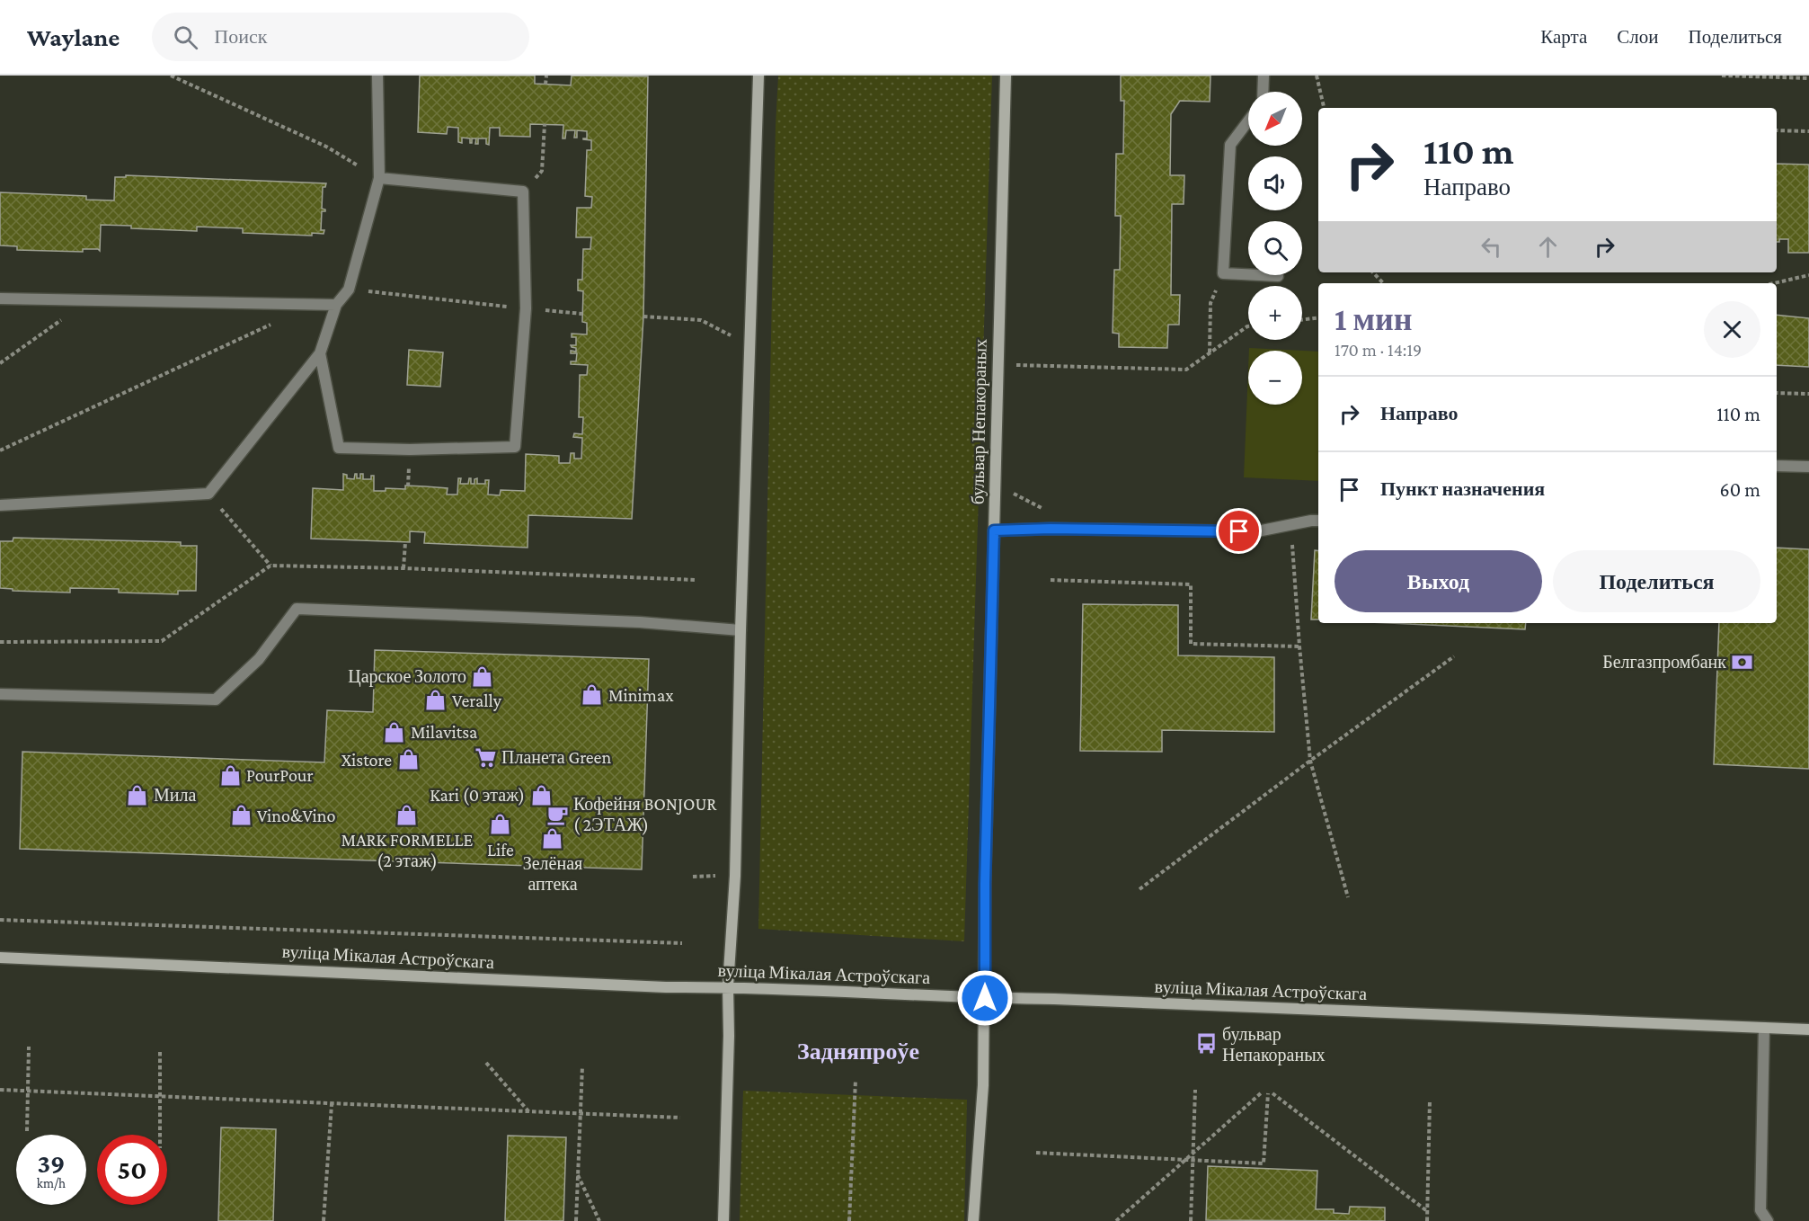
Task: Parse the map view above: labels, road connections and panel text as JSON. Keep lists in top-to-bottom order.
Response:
{
  "streets": {
    "main road": ["бульвар Непакораных", "вуліца Мікалая Астроўскага"]
  },
  "crossings": [
    ["бульвар Непакораных", "вуліца Мікалая Астроўскага"]
  ],
  "districts": ["Задняпроўе"],
  "places": {
    "bank": ["Белгазпромбанк"],
    "shop": [
      "Царское Золото",
      "Minimax",
      "Verally",
      "Milavitsa",
      "Xistore",
      "PourPour",
      "Мила",
      "Kari (0 этаж)",
      "MARK FORMELLE (2 этаж)",
      "Vino&Vino",
      "Life",
      "Зелёная аптека"
    ],
    "supermarket": ["Планета Green"],
    "cafe": ["Кофейня BONJOUR ( 2ЭТАЖ)"],
    "bus stop": ["бульвар Непакораных"]
  },
  "north": "bottom left",
  "page": {
    "header": "Waylane",
    "search": "Поиск",
    "nav": ["Карта", "Слои", "Поделиться"],
    "map_buttons": ["+", "−"],
    "turn": ["110 m", "Направо"],
    "heading": ["1 мин", "170 m · 14:19"],
    "list": [
      {
        "name": "Направо",
        "value": "110 m"
      },
      {
        "name": "Пункт назначения",
        "value": "60 m"
      }
    ],
    "buttons": ["Выход", "Поделиться"],
    "speed": "39 km/h",
    "limit": "50"
  }
}
